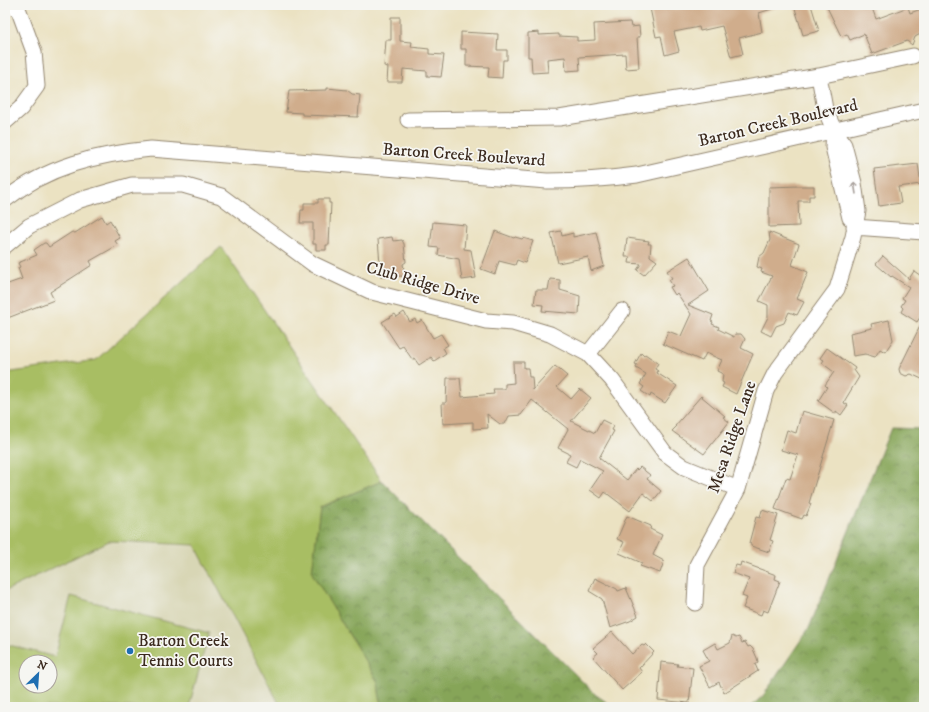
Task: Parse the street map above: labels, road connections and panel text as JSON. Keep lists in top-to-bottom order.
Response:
{
  "streets": {
    "street": ["Barton Creek Boulevard", "Club Ridge Drive", "Mesa Ridge Lane"]
  },
  "crossings": [
    ["Club Ridge Drive", "Mesa Ridge Lane"]
  ],
  "places": ["Barton Creek Tennis Courts"],
  "north": "top right"
}
